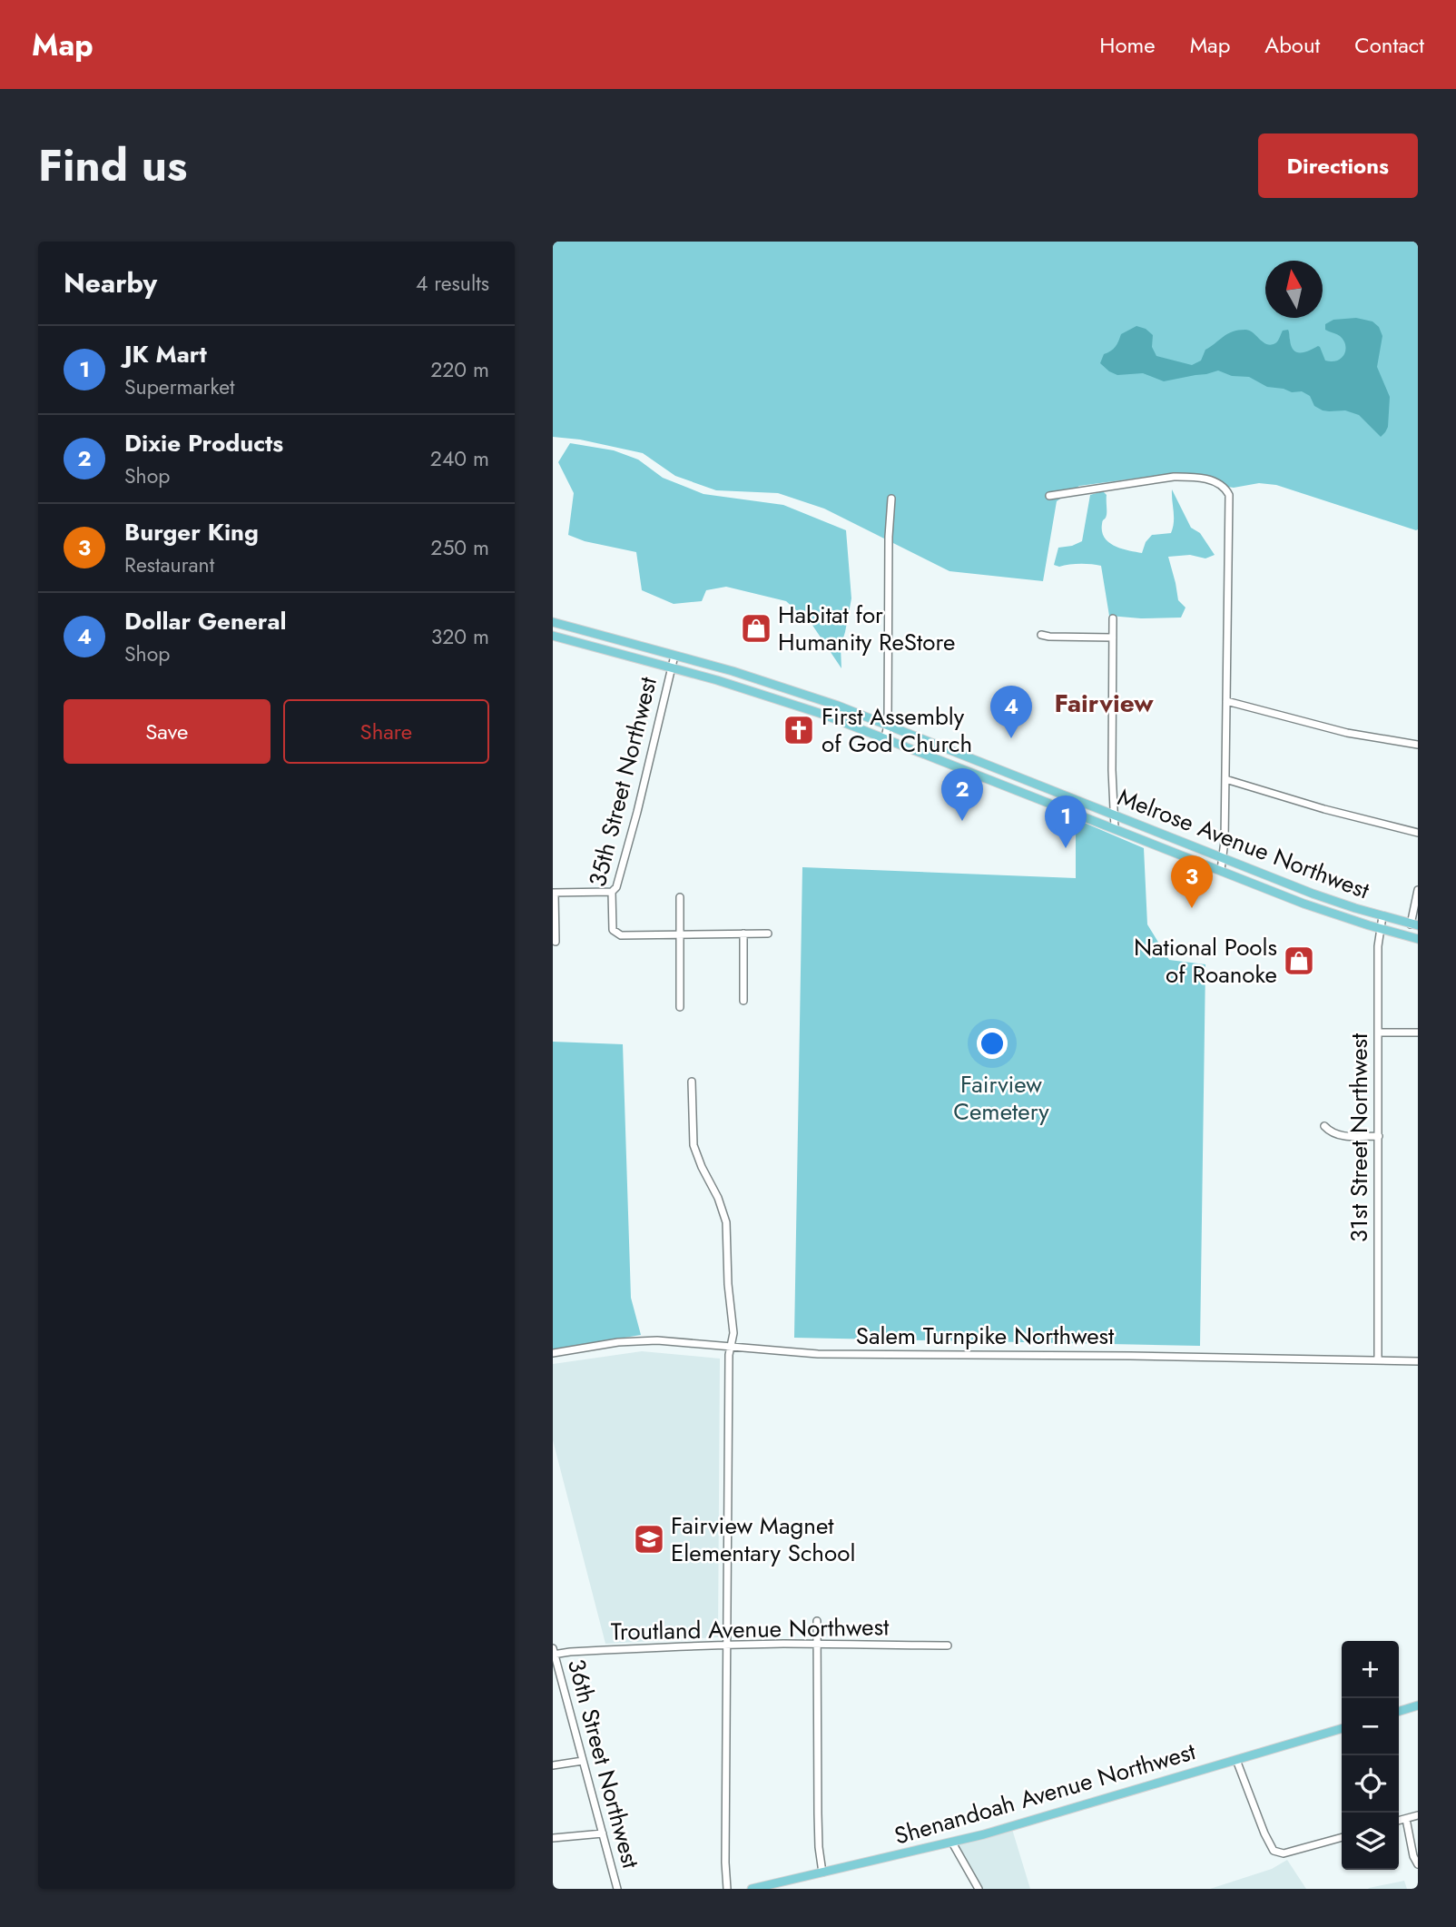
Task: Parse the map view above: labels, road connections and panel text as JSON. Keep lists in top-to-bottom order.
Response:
{
  "streets": {
    "main road": ["Melrose Avenue Northwest", "Shenandoah Avenue Northwest"],
    "street": [
      "35th Street Northwest",
      "31st Street Northwest",
      "Salem Turnpike Northwest",
      "Troutland Avenue Northwest",
      "36th Street Northwest"
    ]
  },
  "crossings": [
    ["35th Street Northwest", "Melrose Avenue Northwest"],
    ["Melrose Avenue Northwest", "31st Street Northwest"],
    ["31st Street Northwest", "Salem Turnpike Northwest"],
    ["Troutland Avenue Northwest", "36th Street Northwest"]
  ],
  "districts": ["Fairview"],
  "parks": ["Fairview Cemetery"],
  "places": {
    "shop": ["Habitat for Humanity ReStore", "National Pools of Roanoke"],
    "church": ["First Assembly of God Church"],
    "school or university": ["Fairview Magnet Elementary School"]
  },
  "north": "top",
  "page": {
    "header": "Map",
    "nav": [
      "Home",
      "Map",
      "About",
      "Contact"
    ],
    "title": "Find us",
    "buttons": [
      "Directions",
      ["Save", "Share"]
    ],
    "heading": ["Nearby", "4 results"],
    "list": [
      {
        "mark": "1",
        "name": "JK Mart",
        "note": "Supermarket",
        "value": "220 m"
      },
      {
        "mark": "2",
        "name": "Dixie Products",
        "note": "Shop",
        "value": "240 m"
      },
      {
        "mark": "3",
        "name": "Burger King",
        "note": "Restaurant",
        "value": "250 m"
      },
      {
        "mark": "4",
        "name": "Dollar General",
        "note": "Shop",
        "value": "320 m"
      }
    ],
    "pins": [
      "4",
      "2",
      "1",
      "3"
    ],
    "map_buttons": ["+", "−"]
  }
}
